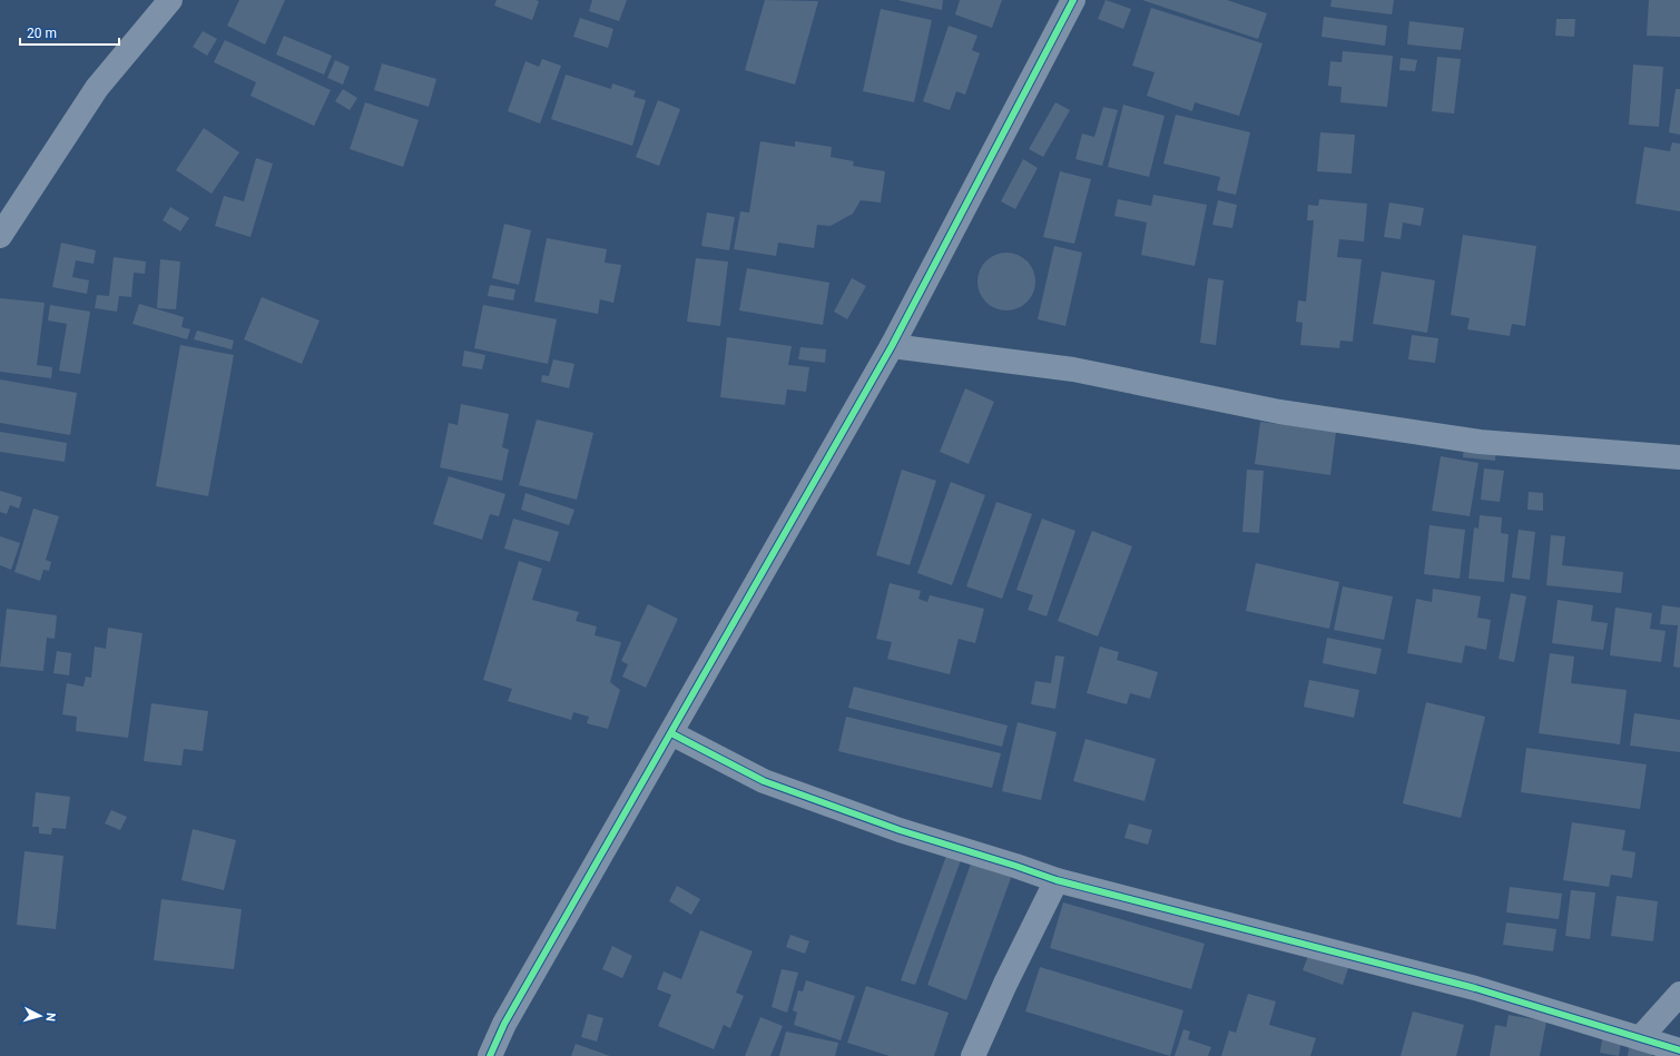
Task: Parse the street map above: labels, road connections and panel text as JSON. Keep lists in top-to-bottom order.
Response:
{
  "scale_bar": "20 m",
  "north": "right"
}
